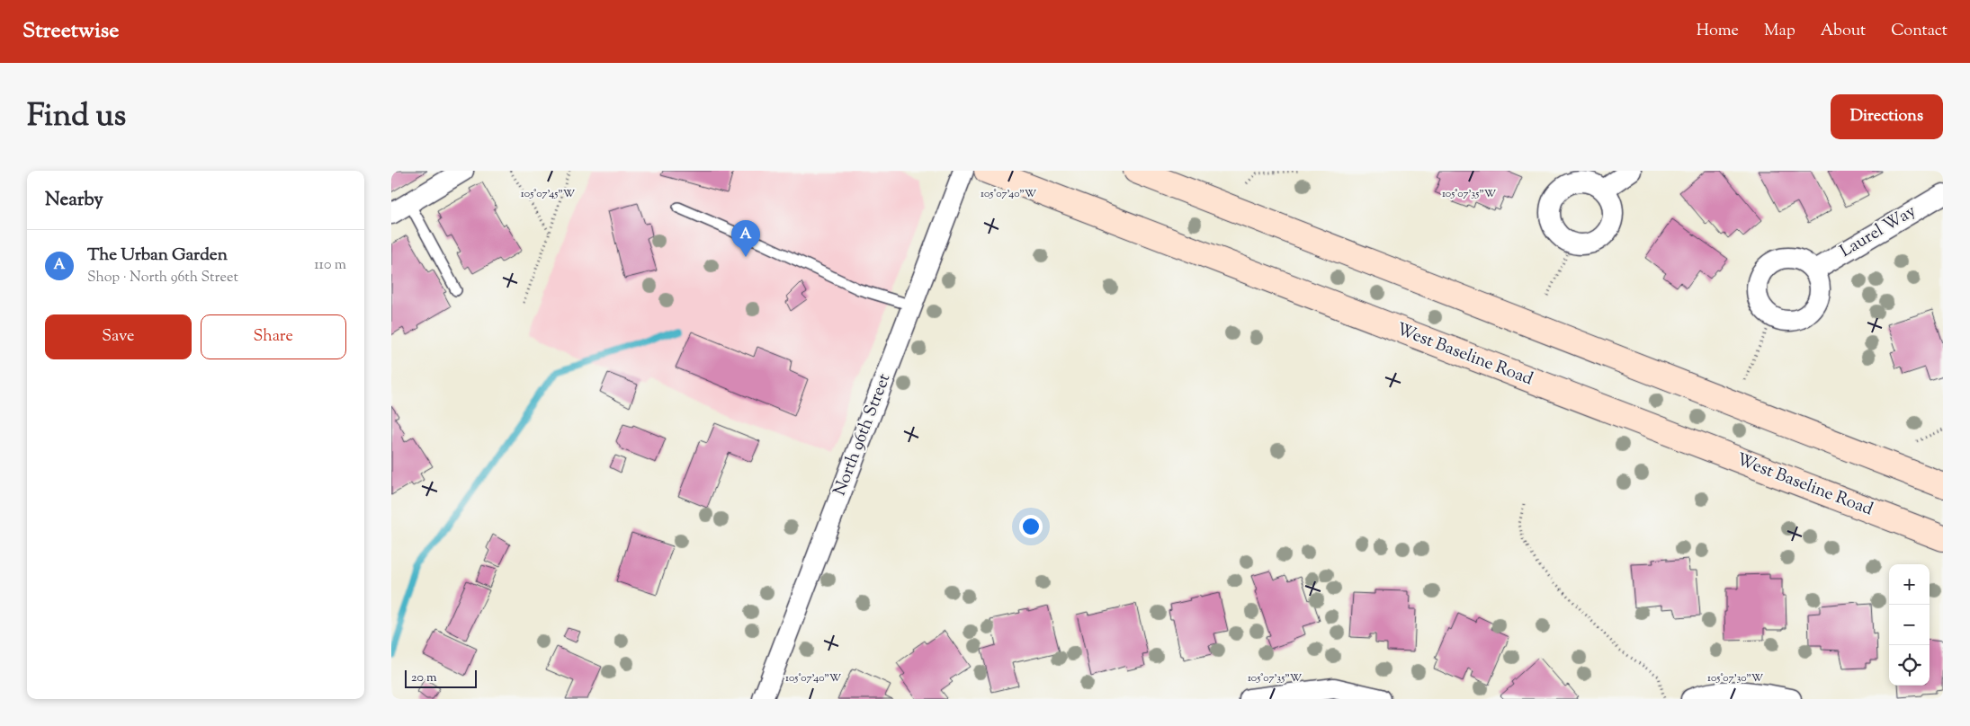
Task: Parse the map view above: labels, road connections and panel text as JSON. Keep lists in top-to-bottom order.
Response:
{
  "streets": {
    "main road": ["West Baseline Road"],
    "street": ["Laurel Way", "North 96th Street"]
  },
  "scale_bar": "20 m",
  "page": {
    "header": "Streetwise",
    "nav": [
      "Home",
      "Map",
      "About",
      "Contact"
    ],
    "title": "Find us",
    "buttons": [
      "Directions",
      ["Save", "Share"]
    ],
    "heading": "Nearby",
    "pins": "A",
    "list": [
      {
        "mark": "A",
        "name": "The Urban Garden",
        "note": "Shop · North 96th Street",
        "value": "110 m"
      }
    ],
    "map_buttons": ["+", "−"],
    "scale": "20 m"
  },
  "coordinates": [
    "105°07'45\"W",
    "105°07'40\"W",
    "105°07'35\"W",
    "105°07'30\"W"
  ]
}
